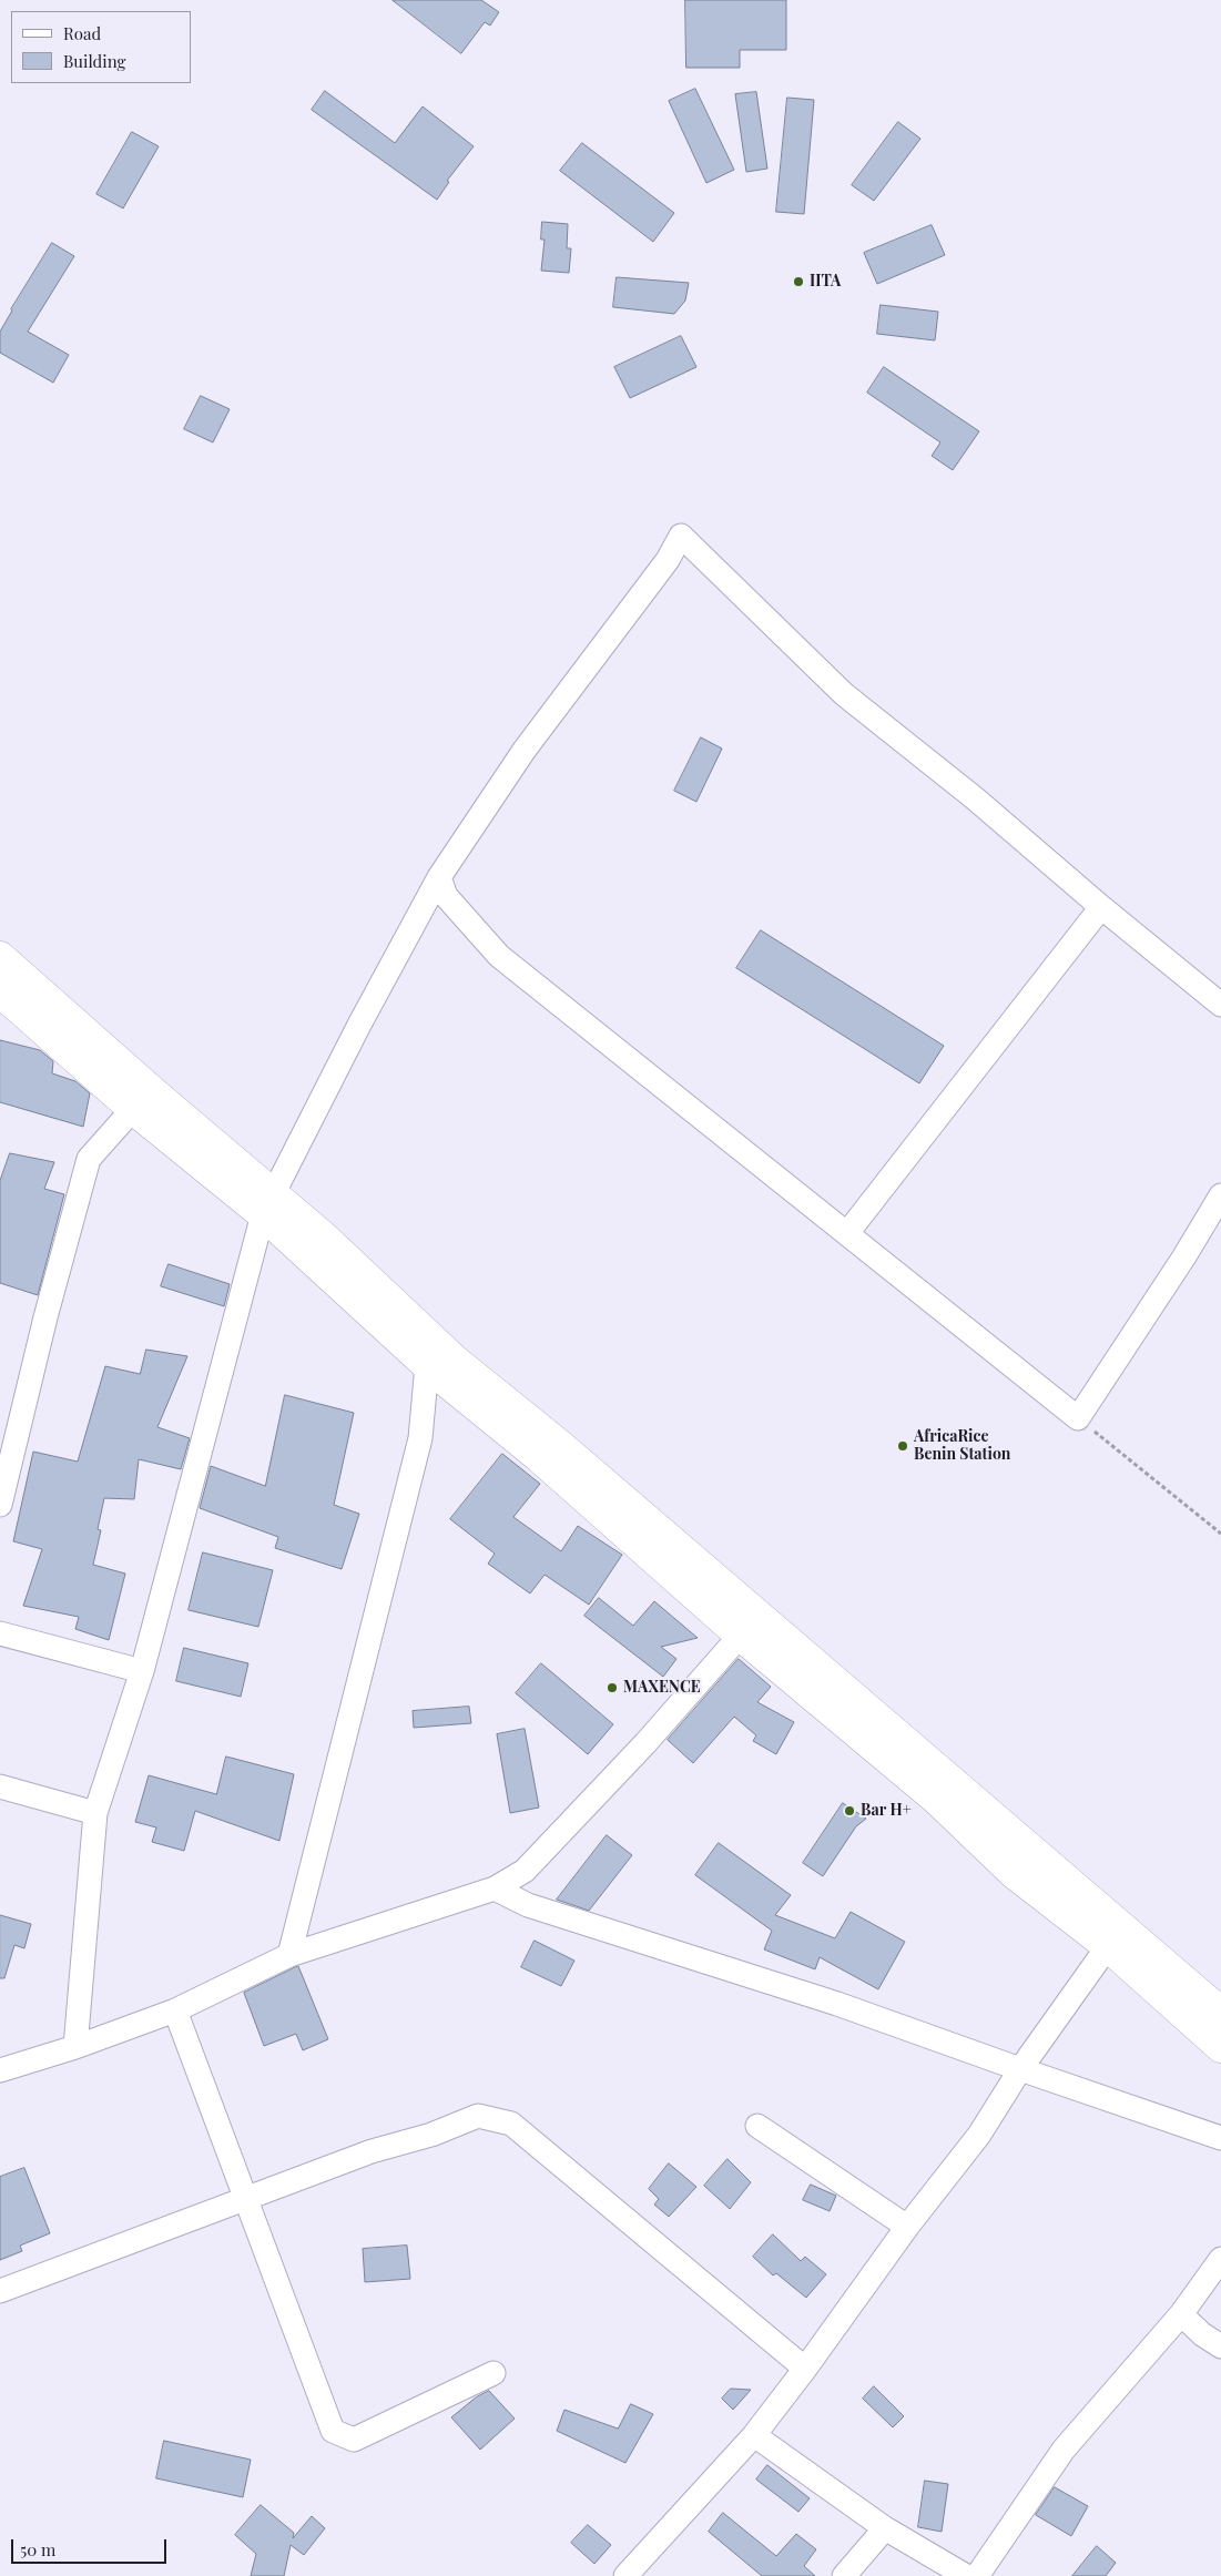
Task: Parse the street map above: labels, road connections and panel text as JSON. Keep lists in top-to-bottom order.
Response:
{
  "places": [
    "IITA",
    "AfricaRice Benin Station",
    "MAXENCE",
    "Bar H+"
  ],
  "legend": ["Road", "Building"],
  "scale_bar": "50 m"
}
